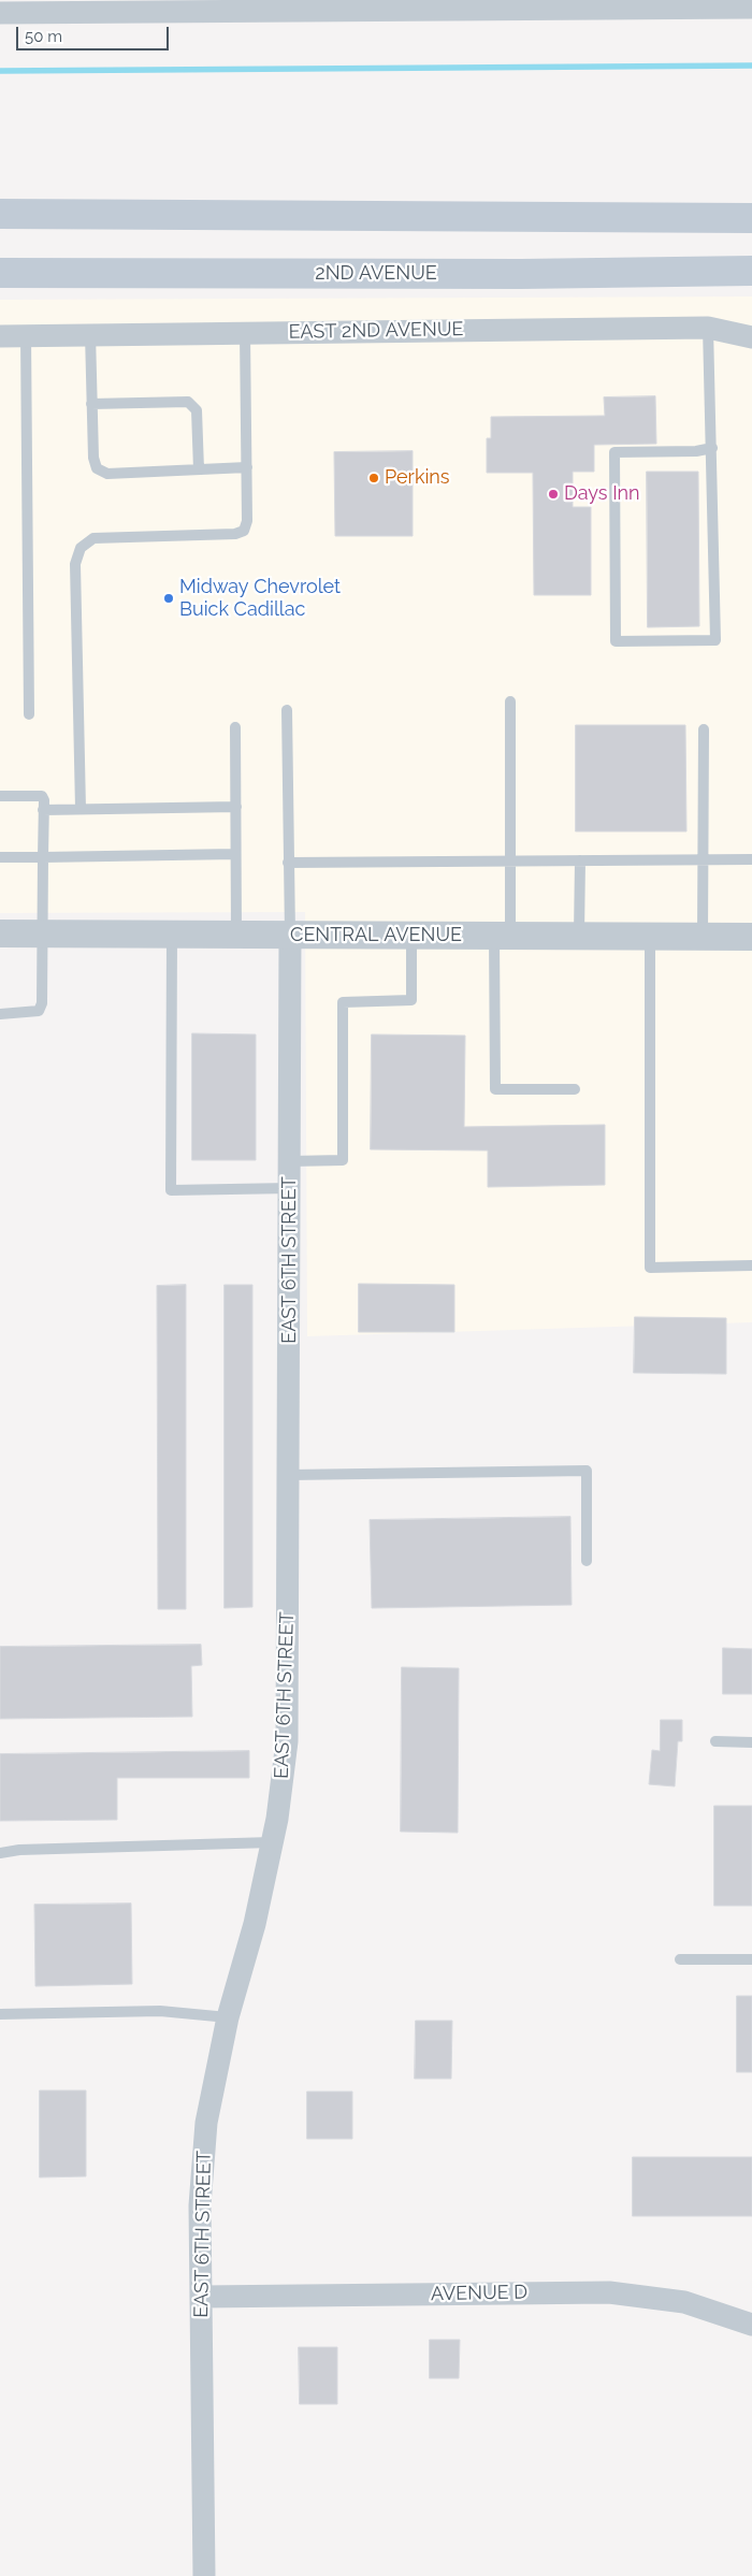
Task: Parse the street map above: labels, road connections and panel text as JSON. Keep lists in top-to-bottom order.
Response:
{
  "streets": {
    "main road": ["2ND AVENUE"],
    "street": [
      "EAST 2ND AVENUE",
      "CENTRAL AVENUE",
      "EAST 6TH STREET",
      "AVENUE D"
    ]
  },
  "crossings": [
    ["CENTRAL AVENUE", "EAST 6TH STREET"],
    ["EAST 6TH STREET", "AVENUE D"]
  ],
  "places": ["Perkins", "Days Inn", "Midway Chevrolet Buick Cadillac"],
  "scale_bar": "50 m"
}
